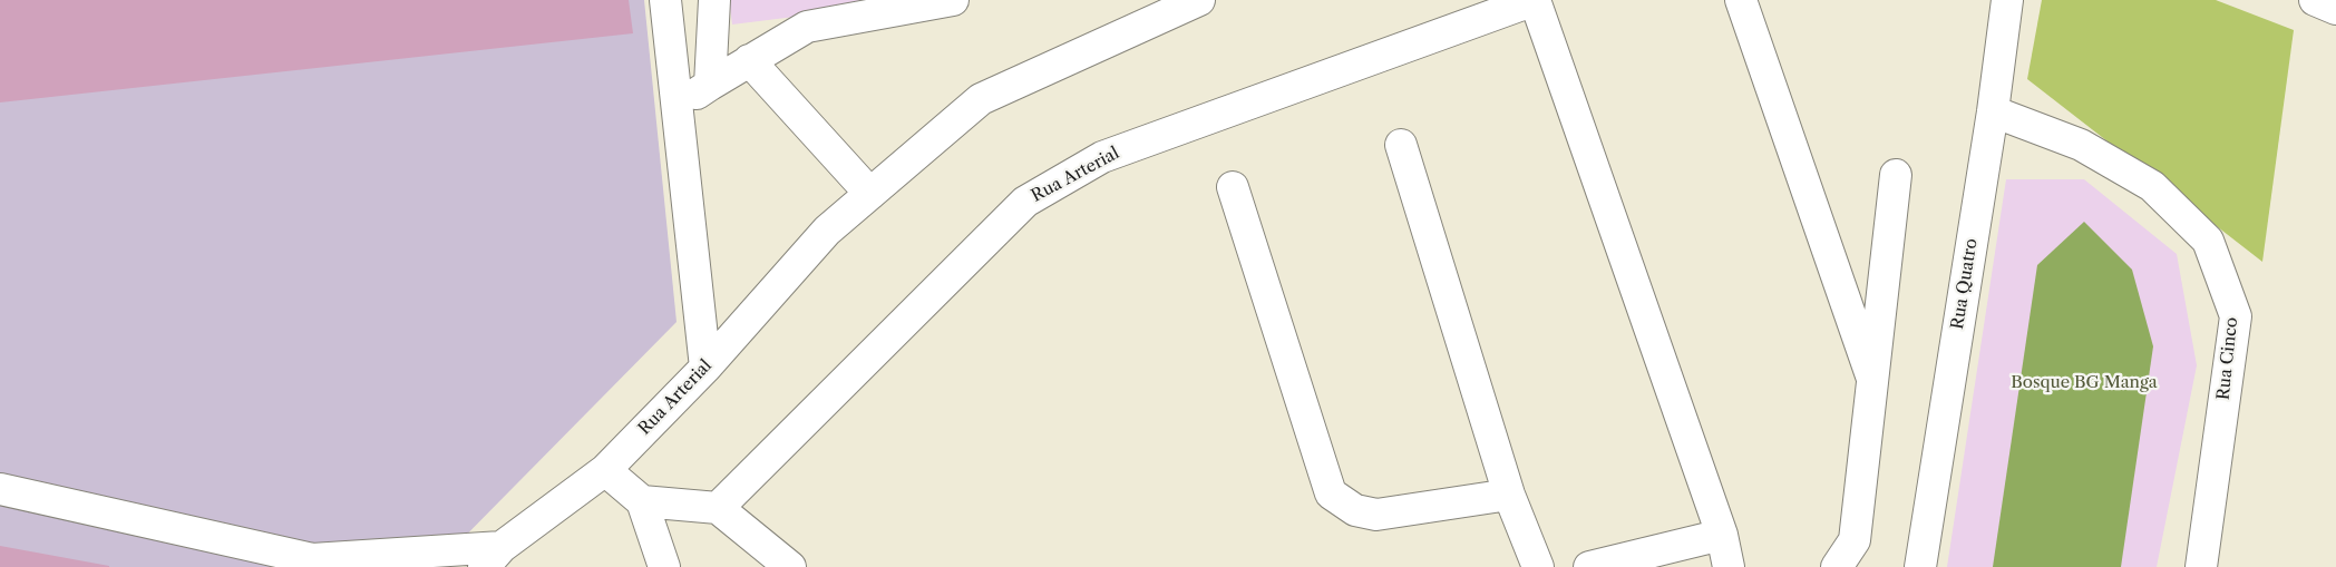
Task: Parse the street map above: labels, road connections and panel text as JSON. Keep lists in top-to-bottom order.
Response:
{
  "streets": {
    "street": ["Rua Arterial", "Rua Quatro", "Rua Cinco"]
  },
  "crossings": [
    ["Rua Quatro", "Rua Cinco"]
  ],
  "parks": ["Bosque BG Manga"]
}
